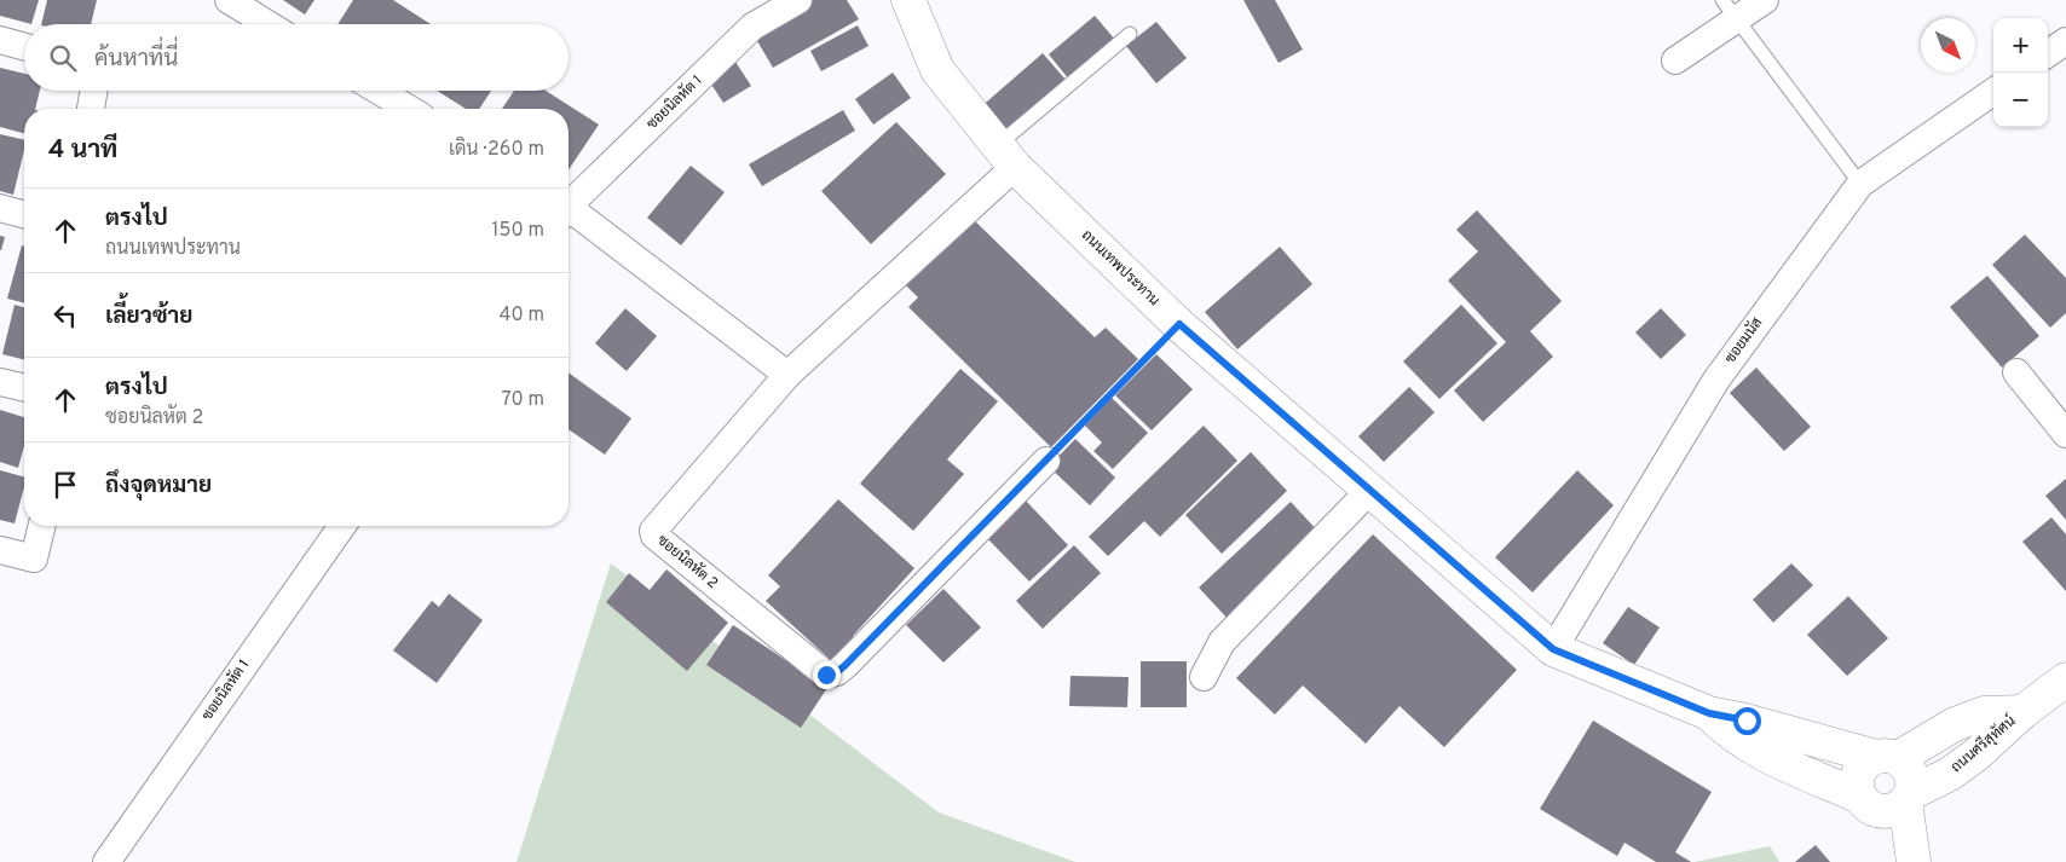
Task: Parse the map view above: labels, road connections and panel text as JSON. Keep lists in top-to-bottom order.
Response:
{
  "streets": {
    "street": [
      "ซอยนิลหัต 1",
      "ถนนเทพประทาน",
      "ซอยมนัส",
      "ซอยนิลหัต 2",
      "ถนนศรีสุทัศน์"
    ]
  },
  "crossings": [
    ["ถนนเทพประทาน", "ซอยมนัส"],
    ["ถนนเทพประทาน", "ซอยนิลหัต 2"],
    ["ถนนเทพประทาน", "ถนนศรีสุทัศน์"]
  ],
  "north": "bottom right",
  "page": {
    "map_buttons": ["+", "−"],
    "search": "ค้นหาที่นี่",
    "heading": ["4 นาที", "เดิน · 260 m"],
    "list": [
      ["ตรงไป", "ถนนเทพประทาน", "150 m"],
      ["เลี้ยวซ้าย", "40 m"],
      ["ตรงไป", "ซอยนิลหัต 2", "70 m"],
      "ถึงจุดหมาย"
    ]
  }
}
